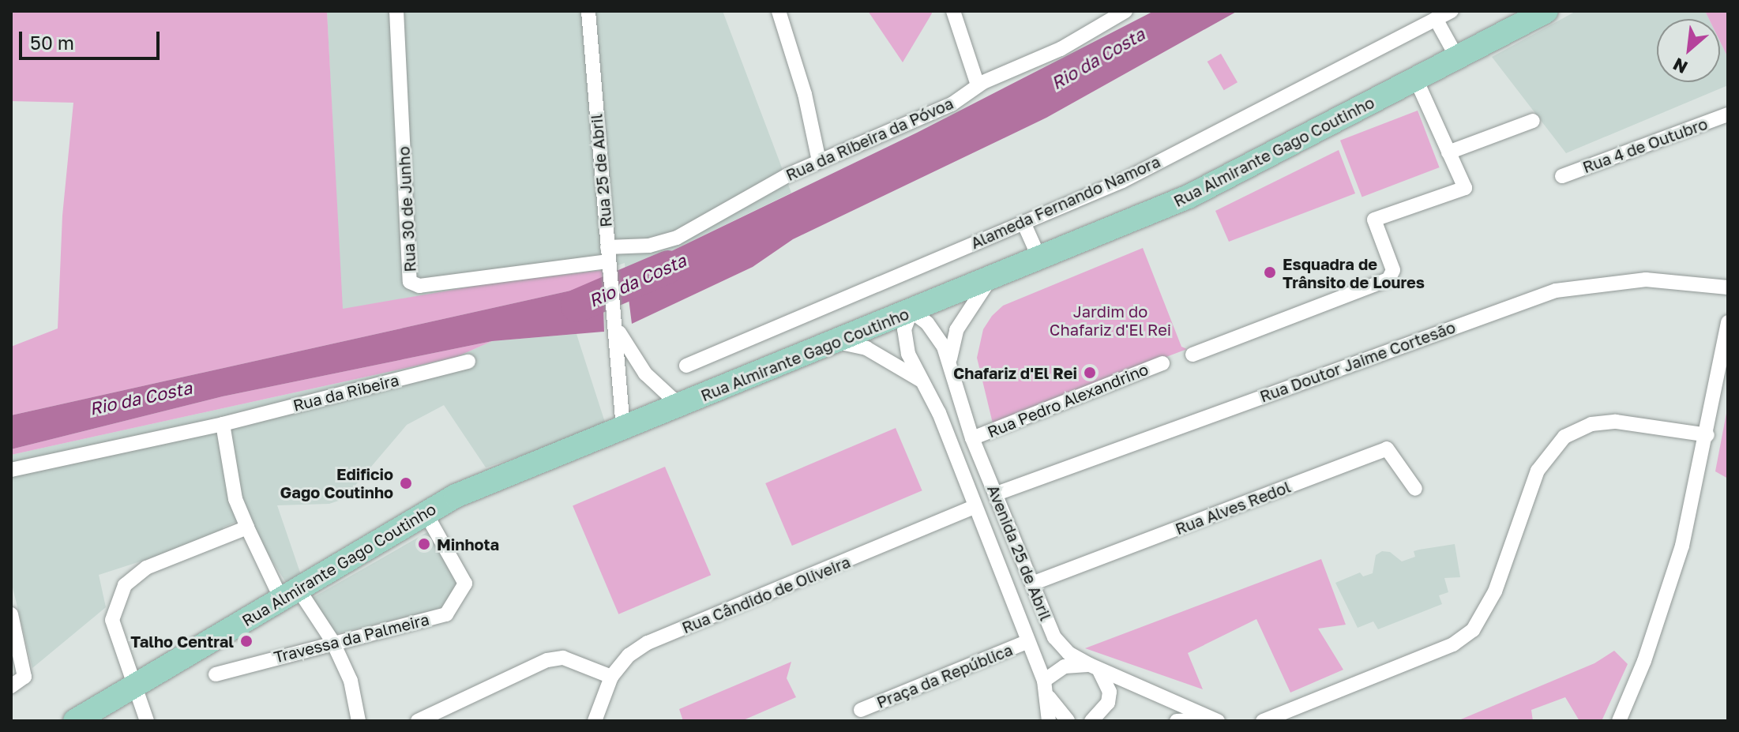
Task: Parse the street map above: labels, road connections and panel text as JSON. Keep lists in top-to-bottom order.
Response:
{
  "streets": {
    "main road": ["Rua Almirante Gago Coutinho"],
    "street": [
      "Rua da Ribeira da Póvoa",
      "Rua 4 de Outubro",
      "Rua 25 de Abril",
      "Alameda Fernando Namora",
      "Rua 30 de Junho",
      "Rua Doutor Jaime Cortesão",
      "Rua da Ribeira",
      "Rua Pedro Alexandrino",
      "Rua Alves Redol",
      "Avenida 25 de Abril",
      "Rua Cândido de Oliveira",
      "Travessa da Palmeira",
      "Praça da República"
    ]
  },
  "crossings": [
    ["Rua da Ribeira da Póvoa", "Rua 25 de Abril"],
    ["Rua da Ribeira da Póvoa", "Rua 30 de Junho"],
    ["Rua Almirante Gago Coutinho", "Rua 25 de Abril"],
    ["Rua Almirante Gago Coutinho", "Avenida 25 de Abril"],
    ["Rua Almirante Gago Coutinho", "Travessa da Palmeira"],
    ["Rua 25 de Abril", "Rua 30 de Junho"],
    ["Rua Doutor Jaime Cortesão", "Avenida 25 de Abril"],
    ["Rua Pedro Alexandrino", "Avenida 25 de Abril"],
    ["Rua Alves Redol", "Avenida 25 de Abril"],
    ["Avenida 25 de Abril", "Rua Cândido de Oliveira"],
    ["Avenida 25 de Abril", "Praça da República"]
  ],
  "water": ["Rio da Costa"],
  "parks": ["Jardim do Chafariz d'El Rei"],
  "places": [
    "Esquadra de Trânsito de Loures",
    "Chafariz d'El Rei",
    "Edificio Gago Coutinho",
    "Minhota",
    "Talho Central"
  ],
  "scale_bar": "50 m",
  "north": "bottom left"
}
